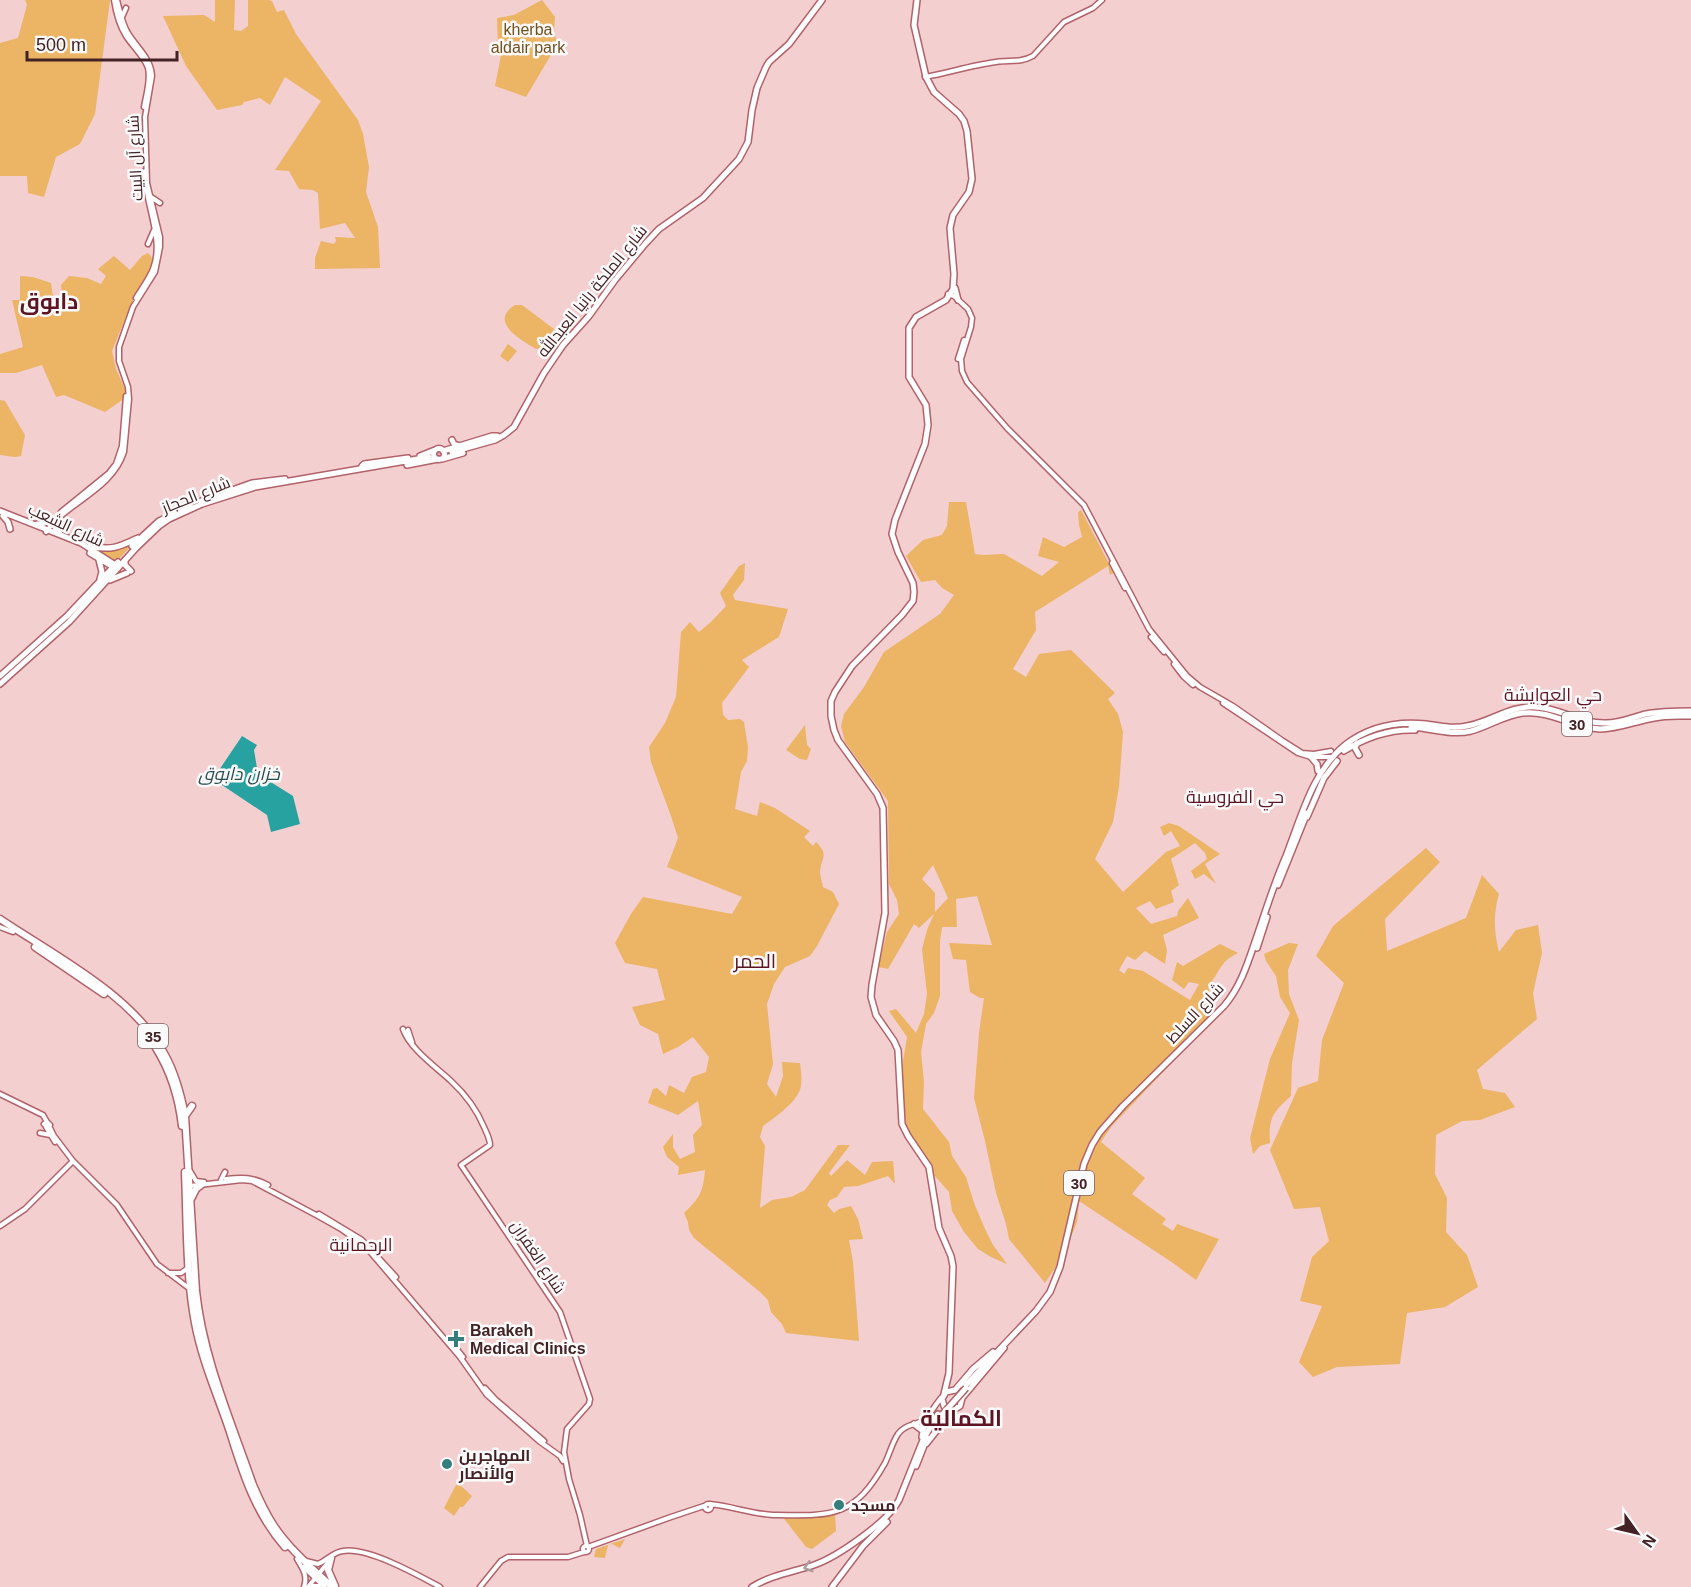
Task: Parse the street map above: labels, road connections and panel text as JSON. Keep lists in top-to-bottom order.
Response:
{
  "streets": {
    "highway": ["35"],
    "main road": [
      "شارع الملكة رانيا العبدالله",
      "شارع الحجاز",
      "شارع الشعب",
      "30",
      "شارع السلط"
    ],
    "street": ["شارع آل البيت", "شارع الغفران"]
  },
  "crossings": [
    ["شارع آل البيت", "شارع الشعب"],
    ["شارع الحجاز", "شارع الشعب"],
    ["30", "شارع السلط"]
  ],
  "districts": [
    "دابوق",
    "حي العوايشة",
    "حي الفروسية",
    "الحمر",
    "الرحمانية",
    "الكمالية"
  ],
  "water": ["خزان دابوق"],
  "parks": ["kherba aldair park"],
  "places": {
    "health": ["Barakeh Medical Clinics"],
    "other": ["المهاجرين والأنصار", "مسجد"]
  },
  "scale_bar": "500 m",
  "north": "bottom right"
}
